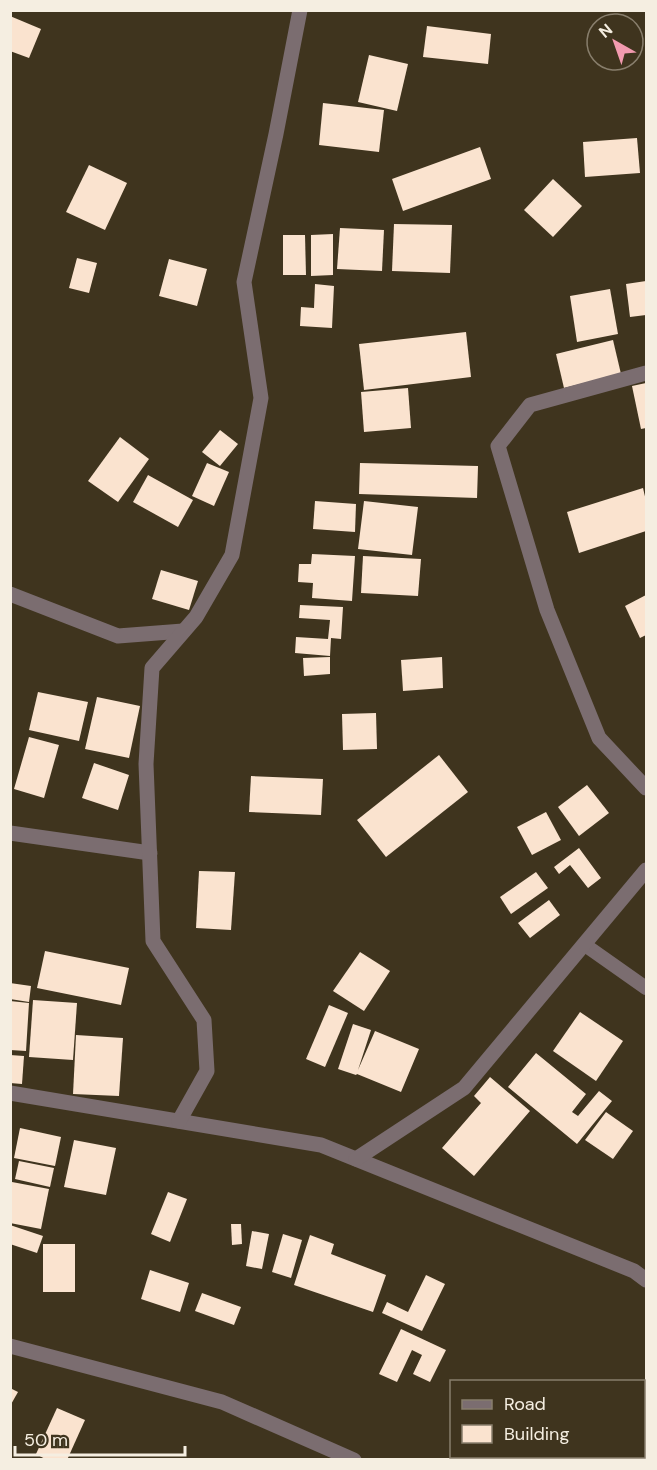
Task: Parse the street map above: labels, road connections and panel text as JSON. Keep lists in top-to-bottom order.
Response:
{
  "legend": ["Road", "Building"],
  "scale_bar": "50 m",
  "north": "top left"
}
